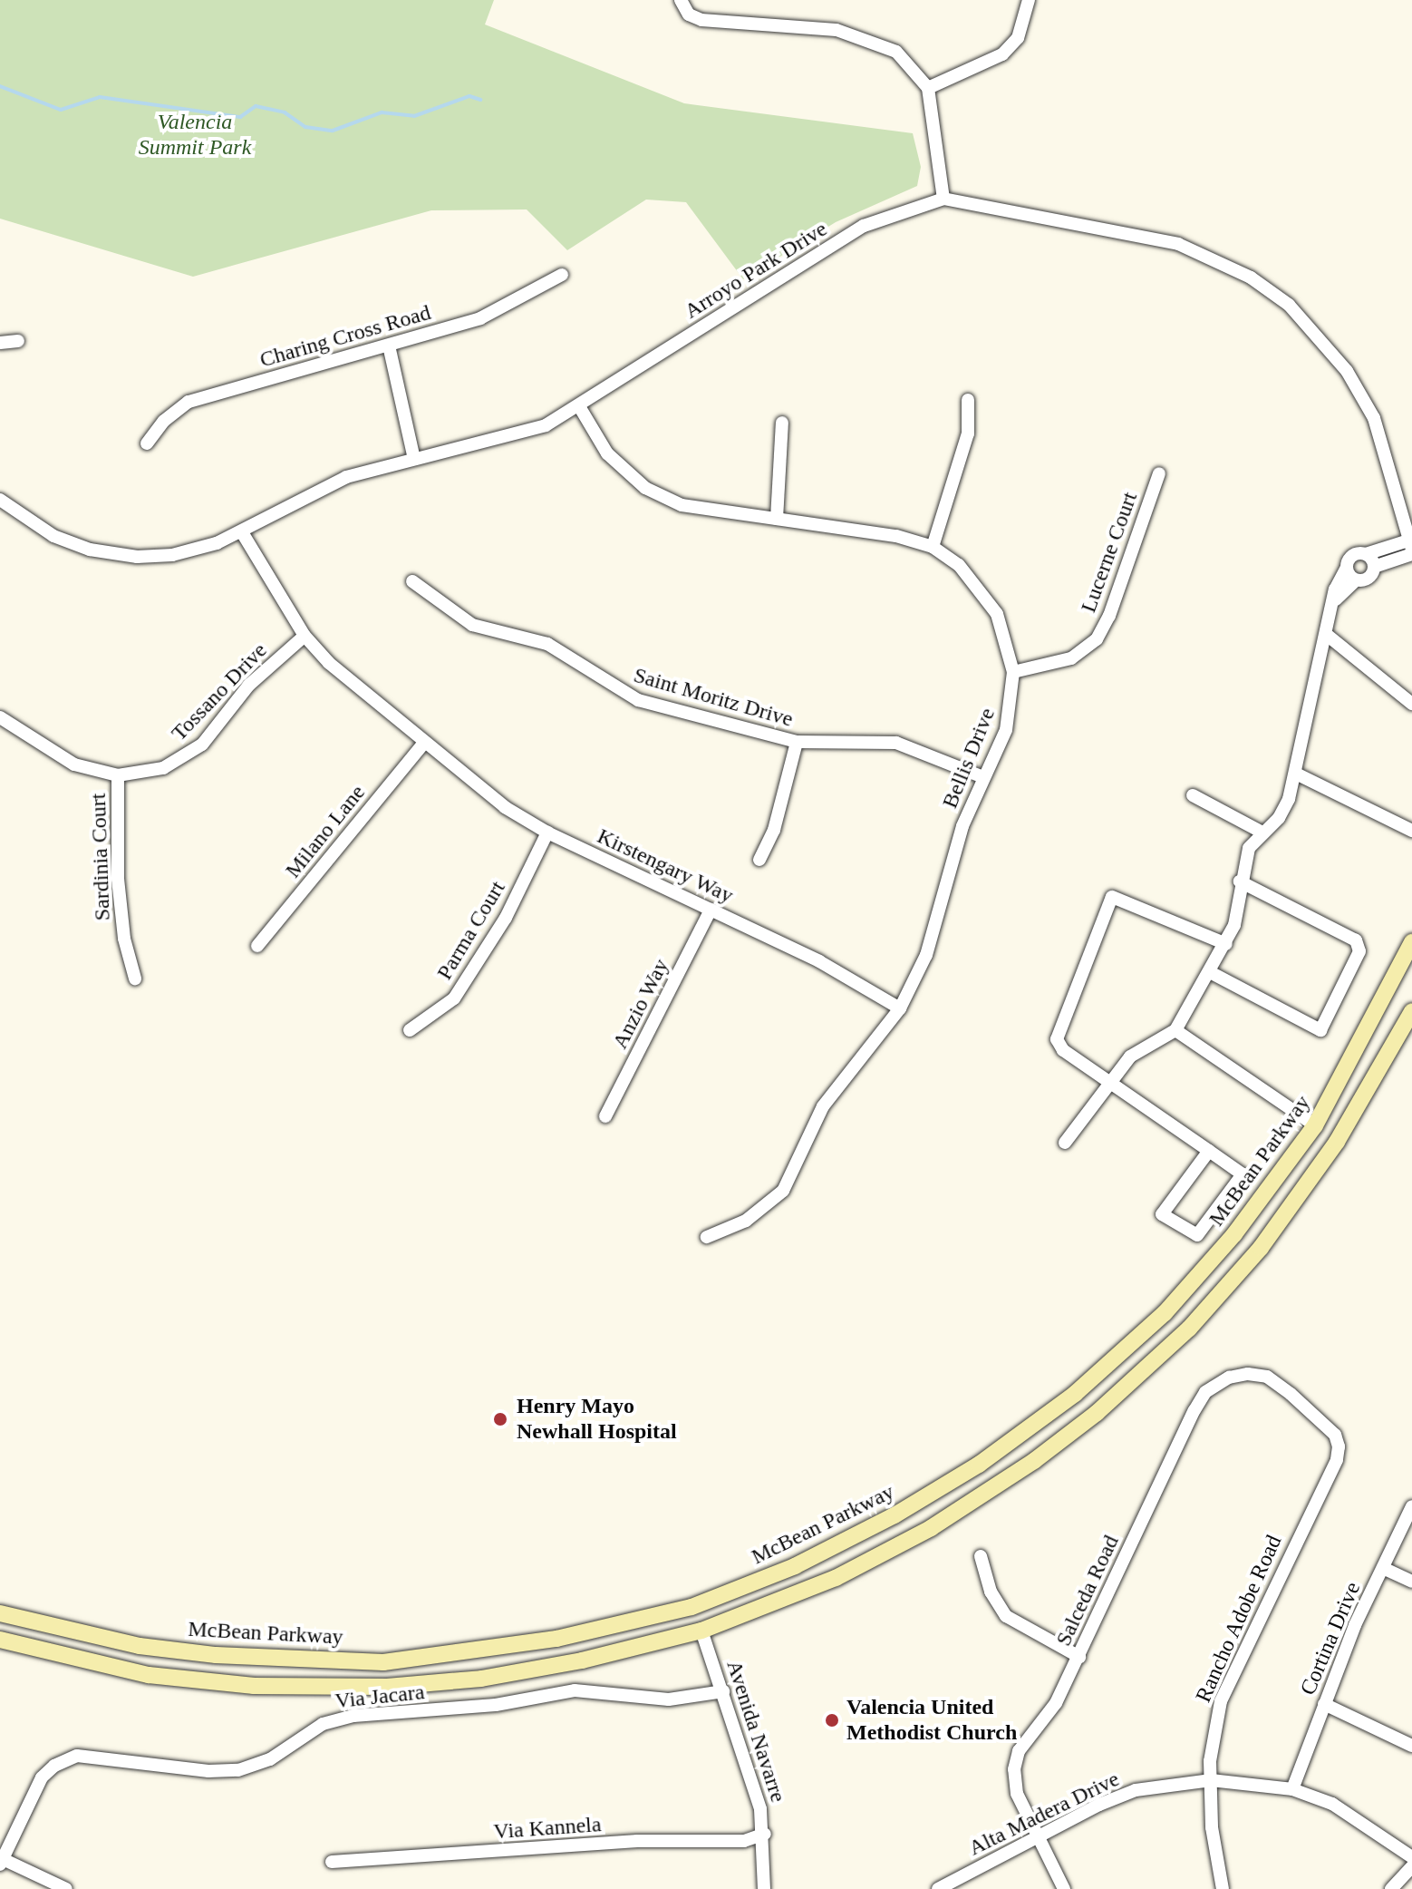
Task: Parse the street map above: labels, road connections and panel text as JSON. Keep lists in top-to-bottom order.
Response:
{
  "streets": {
    "main road": ["McBean Parkway"],
    "street": [
      "Arroyo Park Drive",
      "Charing Cross Road",
      "Lucerne Court",
      "Tossano Drive",
      "Saint Moritz Drive",
      "Bellis Drive",
      "Milano Lane",
      "Sardinia Court",
      "Kirstengary Way",
      "Parma Court",
      "Anzio Way",
      "Salceda Road",
      "Rancho Adobe Road",
      "Cortina Drive",
      "Via Jacara",
      "Avenida Navarre",
      "Alta Madera Drive",
      "Via Kannela"
    ]
  },
  "crossings": [
    ["Arroyo Park Drive", "Bellis Drive"],
    ["Arroyo Park Drive", "Kirstengary Way"],
    ["Lucerne Court", "Bellis Drive"],
    ["Tossano Drive", "Sardinia Court"],
    ["Tossano Drive", "Kirstengary Way"],
    ["Saint Moritz Drive", "Bellis Drive"],
    ["Bellis Drive", "Kirstengary Way"],
    ["Milano Lane", "Kirstengary Way"],
    ["Kirstengary Way", "Parma Court"],
    ["Kirstengary Way", "Anzio Way"],
    ["Salceda Road", "Rancho Adobe Road"],
    ["Salceda Road", "Alta Madera Drive"],
    ["Rancho Adobe Road", "Alta Madera Drive"],
    ["Cortina Drive", "Alta Madera Drive"],
    ["Via Jacara", "Avenida Navarre"],
    ["Avenida Navarre", "Via Kannela"]
  ],
  "parks": ["Valencia Summit Park"],
  "places": ["Henry Mayo Newhall Hospital", "Valencia United Methodist Church"]
}
